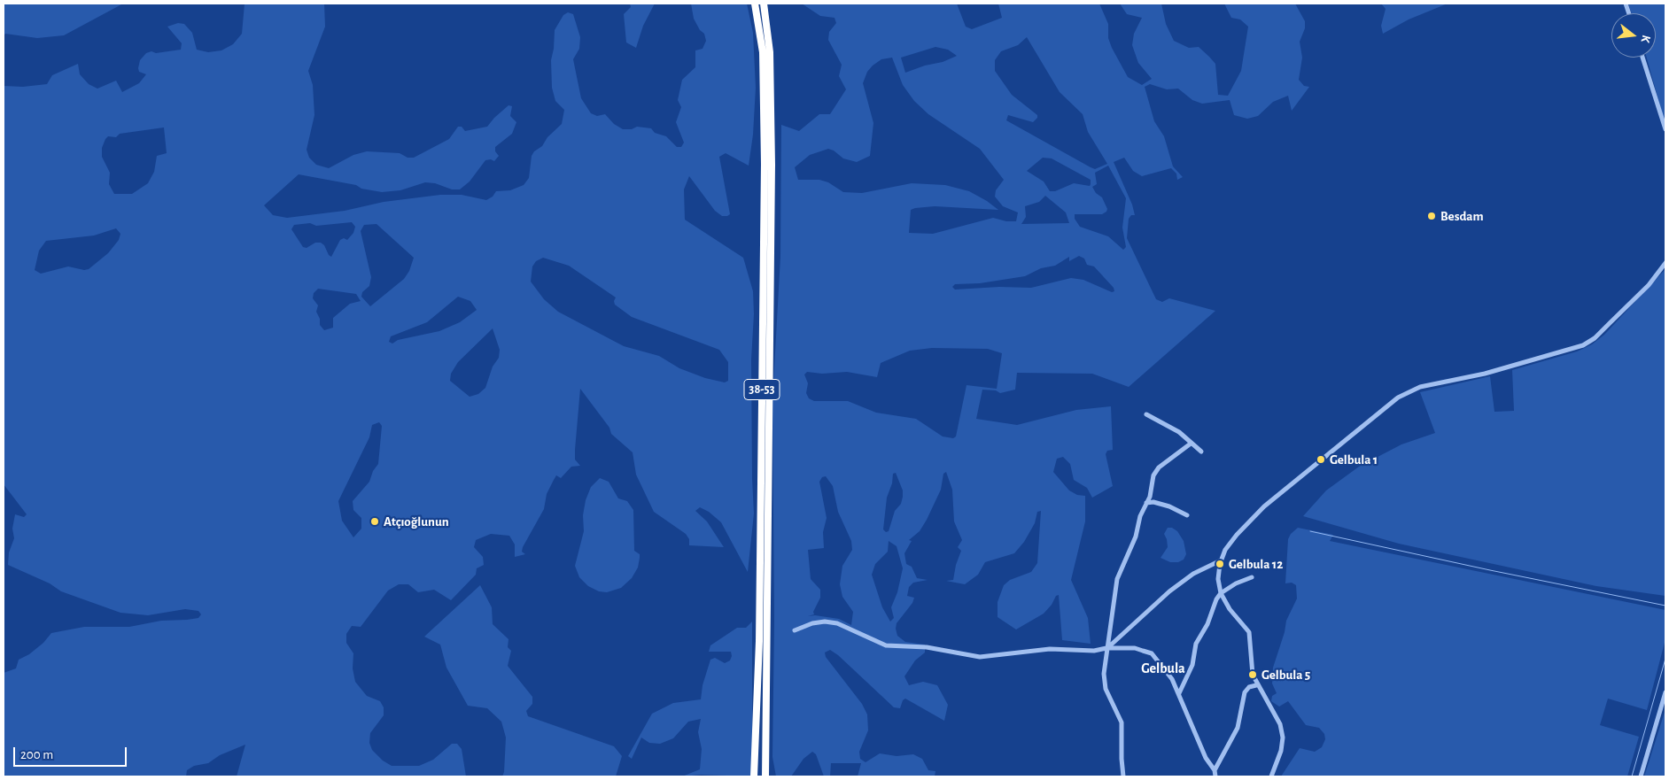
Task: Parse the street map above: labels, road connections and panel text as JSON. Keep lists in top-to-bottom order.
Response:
{
  "streets": {
    "highway": ["38-53"]
  },
  "districts": ["Gelbula"],
  "places": [
    "Besdam",
    "Gelbula 1",
    "Atçıoğlunun",
    "Gelbula 12",
    "Gelbula 5"
  ],
  "scale_bar": "200 m",
  "north": "right"
}
